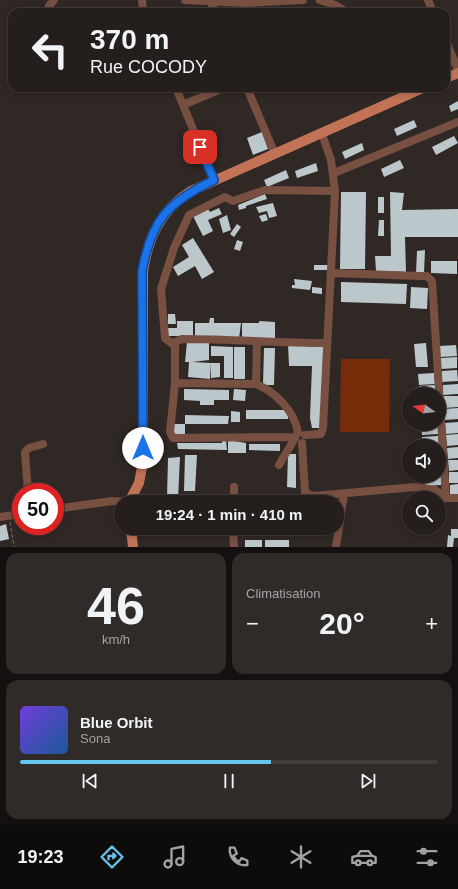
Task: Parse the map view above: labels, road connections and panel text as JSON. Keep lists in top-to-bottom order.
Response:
{
  "north": "left",
  "page": {
    "turn": ["370 m", "Rue COCODY"],
    "limit": "50",
    "trip": "19:24 · 1 min · 410 m",
    "tile": [
      ["46", "km/h"],
      "Climatisation"
    ],
    "heat": ["−", "20°", "+"],
    "song": ["Blue Orbit", "Sona"],
    "tabs": "19:23"
  }
}
